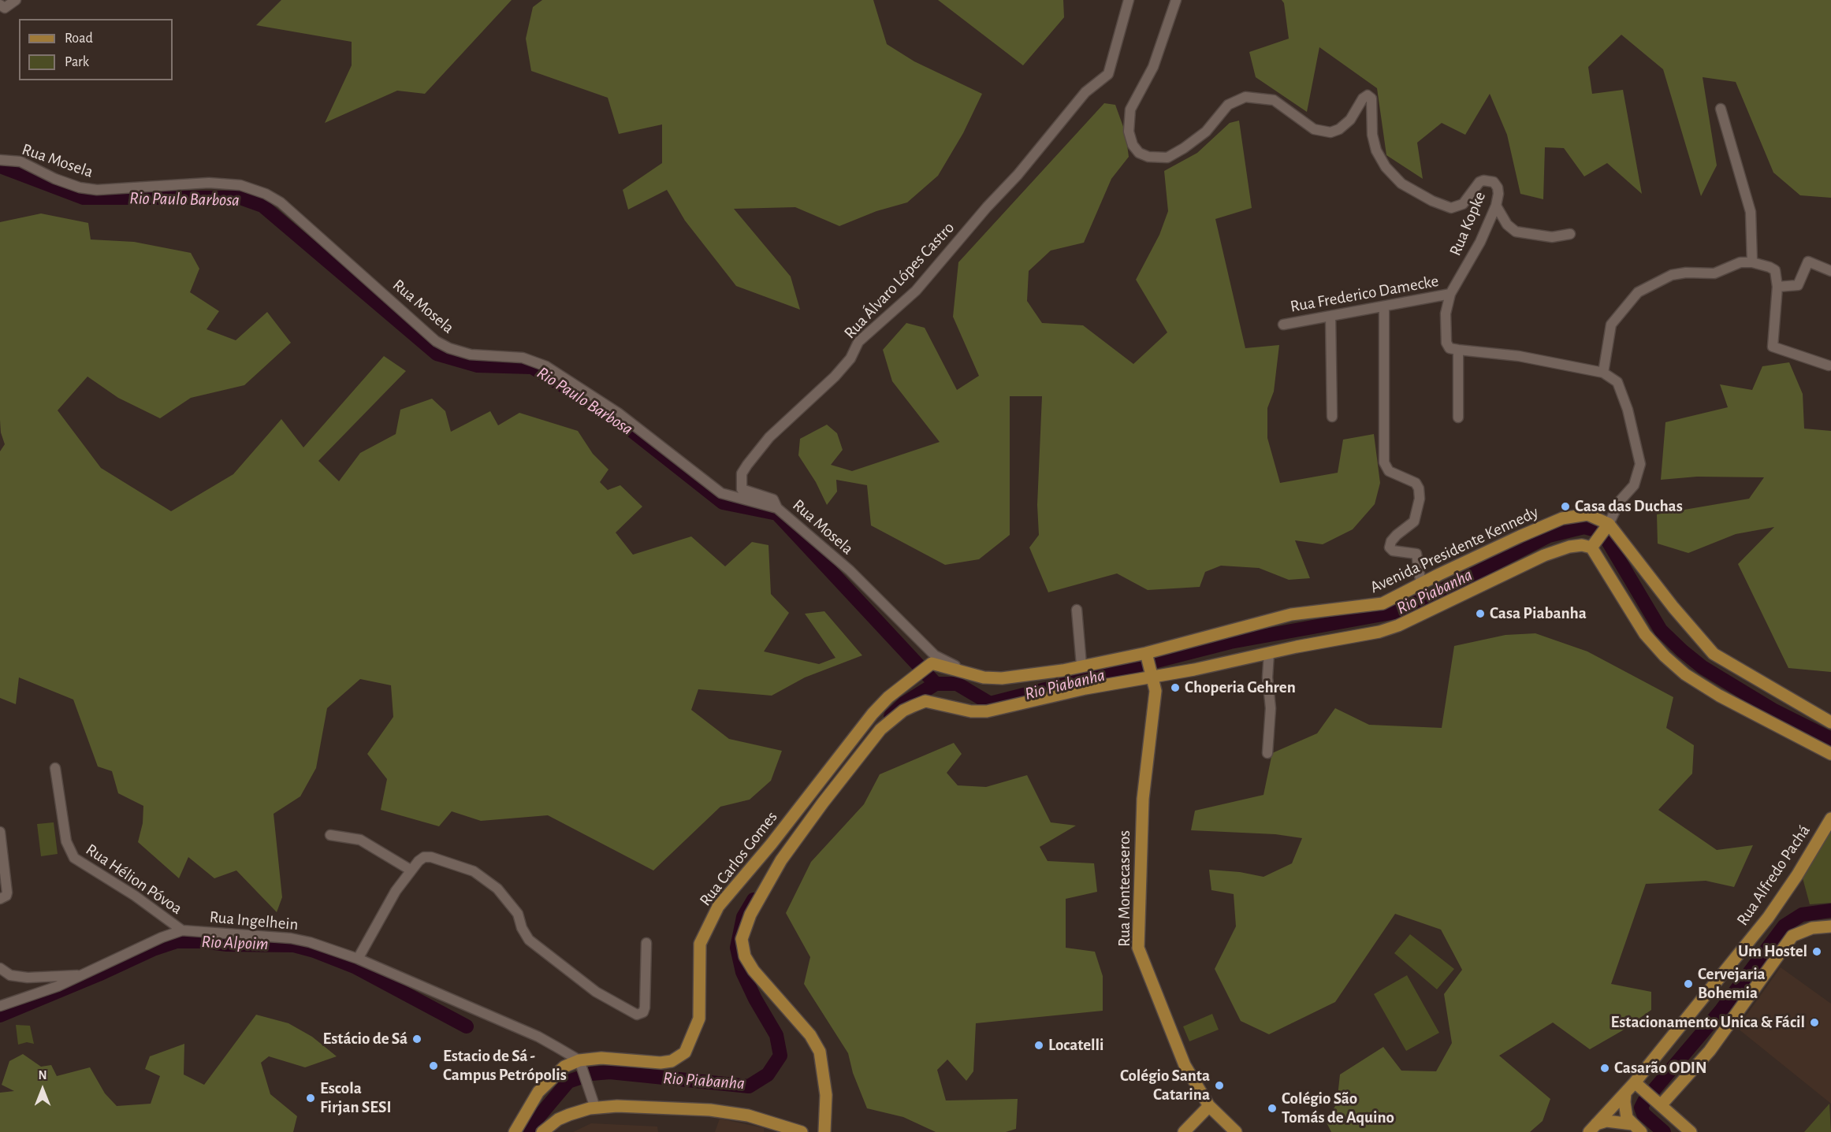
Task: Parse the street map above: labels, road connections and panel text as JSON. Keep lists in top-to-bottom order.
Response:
{
  "streets": {
    "main road": [
      "Avenida Presidente Kennedy",
      "Rua Carlos Gomes",
      "Rua Alfredo Pachá",
      "Rua Montecaseros"
    ],
    "street": [
      "Rua Mosela",
      "Rua Kopke",
      "Rua Álvaro Lópes Castro",
      "Rua Frederico Damecke",
      "Rua Hélion Póvoa",
      "Rua Ingelhein"
    ]
  },
  "crossings": [
    ["Rua Mosela", "Rua Álvaro Lópes Castro"],
    ["Rua Mosela", "Avenida Presidente Kennedy"],
    ["Rua Mosela", "Rua Carlos Gomes"],
    ["Rua Kopke", "Rua Frederico Damecke"],
    ["Avenida Presidente Kennedy", "Rua Carlos Gomes"],
    ["Avenida Presidente Kennedy", "Rua Montecaseros"],
    ["Rua Carlos Gomes", "Rua Ingelhein"],
    ["Rua Hélion Póvoa", "Rua Ingelhein"]
  ],
  "water": ["Rio Paulo Barbosa", "Rio Piabanha", "Rio Alpoim"],
  "places": [
    "Casa das Duchas",
    "Casa Piabanha",
    "Choperia Gehren",
    "Um Hostel",
    "Cervejaria Bohemia",
    "Estacionamento Unica & Fácil",
    "Estácio de Sá",
    "Locatelli",
    "Estacio de Sá - Campus Petrópolis",
    "Casarão ODIN",
    "Colégio Santa Catarina",
    "Escola Firjan SESI",
    "Colégio São Tomás de Aquino"
  ],
  "legend": ["Road", "Park"],
  "north": "top"
}
